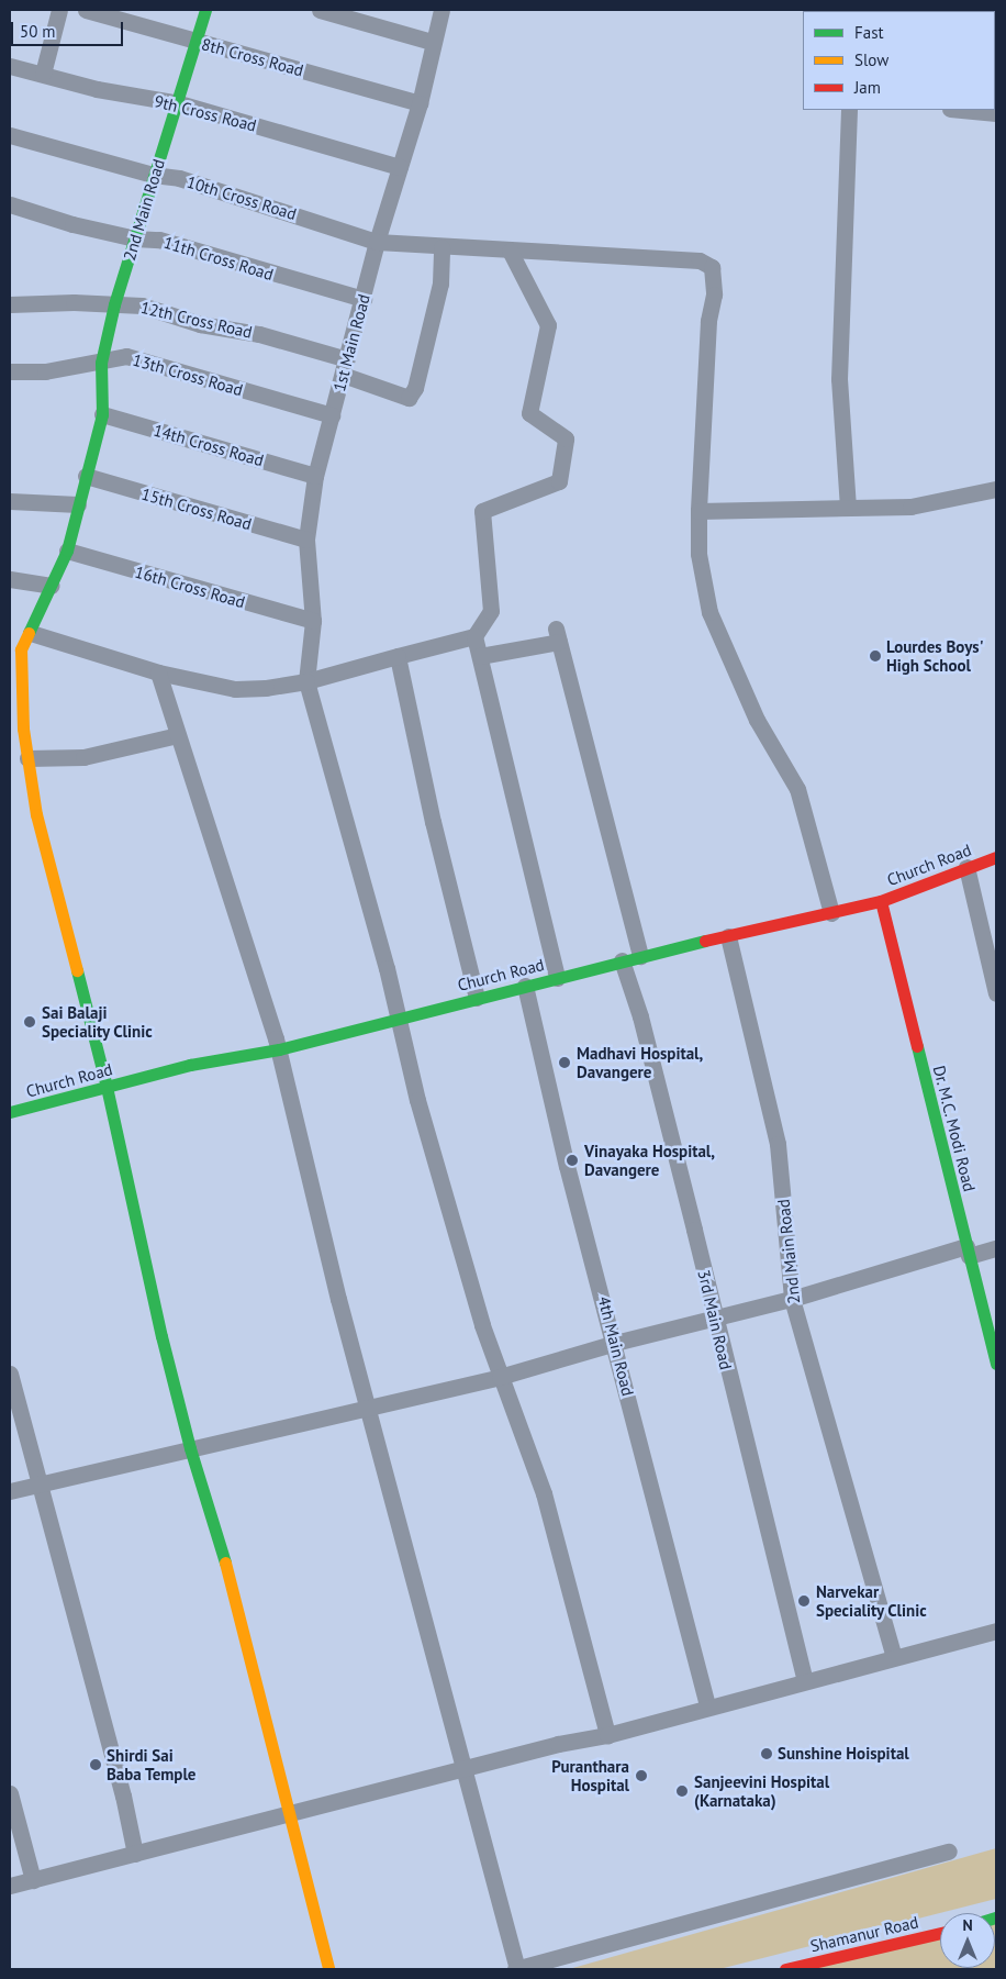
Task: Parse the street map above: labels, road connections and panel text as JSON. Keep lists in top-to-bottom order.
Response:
{
  "streets": {
    "street": [
      "8th Cross Road",
      "9th Cross Road",
      "10th Cross Road",
      "2nd Main Road",
      "11th Cross Road",
      "12th Cross Road",
      "1st Main Road",
      "13th Cross Road",
      "14th Cross Road",
      "15th Cross Road",
      "16th Cross Road",
      "Church Road",
      "Dr. M.C. Modi Road",
      "3rd Main Road",
      "4th Main Road",
      "Shamanur Road"
    ]
  },
  "crossings": [
    ["8th Cross Road", "2nd Main Road"],
    ["8th Cross Road", "1st Main Road"],
    ["9th Cross Road", "2nd Main Road"],
    ["9th Cross Road", "1st Main Road"],
    ["10th Cross Road", "2nd Main Road"],
    ["10th Cross Road", "12th Cross Road"],
    ["10th Cross Road", "1st Main Road"],
    ["2nd Main Road", "11th Cross Road"],
    ["2nd Main Road", "12th Cross Road"],
    ["2nd Main Road", "13th Cross Road"],
    ["2nd Main Road", "14th Cross Road"],
    ["2nd Main Road", "15th Cross Road"],
    ["2nd Main Road", "16th Cross Road"],
    ["2nd Main Road", "Church Road"],
    ["11th Cross Road", "1st Main Road"],
    ["12th Cross Road", "1st Main Road"],
    ["1st Main Road", "13th Cross Road"],
    ["1st Main Road", "14th Cross Road"],
    ["1st Main Road", "15th Cross Road"],
    ["1st Main Road", "16th Cross Road"],
    ["Church Road", "Dr. M.C. Modi Road"],
    ["Church Road", "3rd Main Road"],
    ["Church Road", "4th Main Road"]
  ],
  "places": [
    "Lourdes Boys' High School",
    "Sai Balaji Speciality Clinic",
    "Madhavi Hospital, Davangere",
    "Vinayaka Hospital, Davangere",
    "Narvekar Speciality Clinic",
    "Sunshine Hoispital",
    "Shirdi Sai Baba Temple",
    "Puranthara Hospital",
    "Sanjeevini Hospital (Karnataka)"
  ],
  "legend": ["Fast", "Slow", "Jam"],
  "scale_bar": "50 m",
  "north": "top"
}
